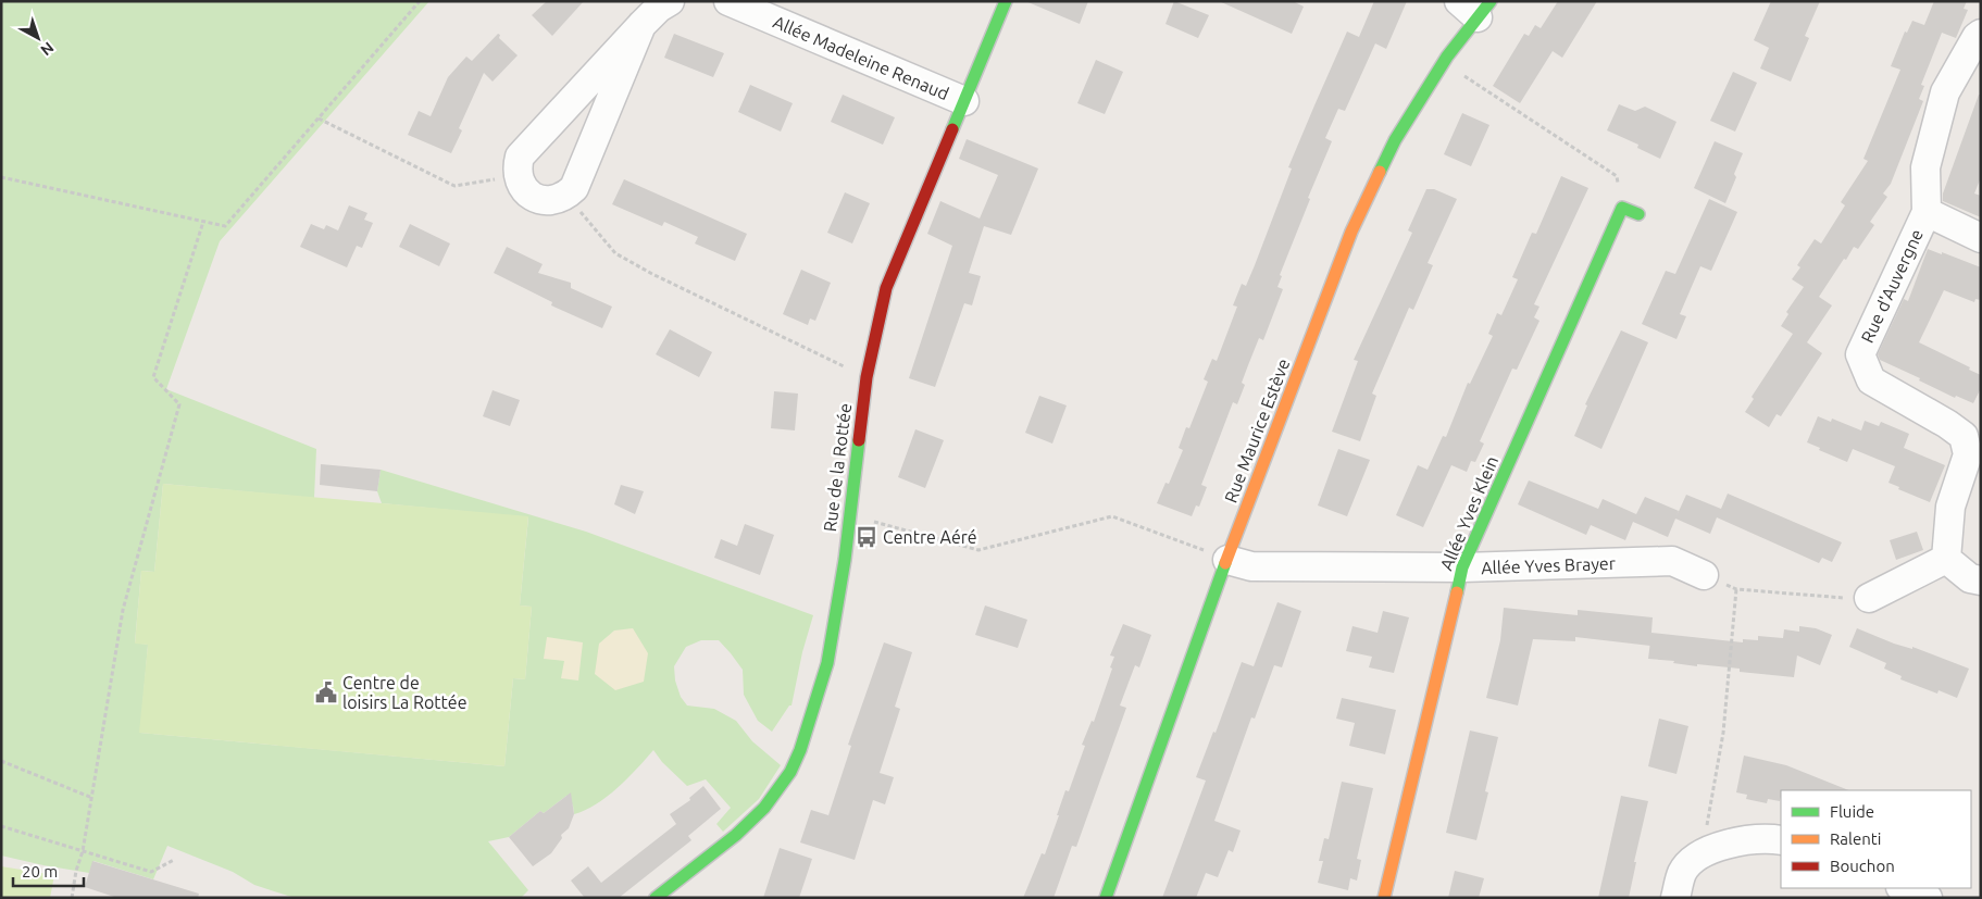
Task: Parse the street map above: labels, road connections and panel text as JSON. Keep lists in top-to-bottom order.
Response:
{
  "streets": {
    "street": [
      "Allée Madeleine Renaud",
      "Rue d'Auvergne",
      "Rue Maurice Estève",
      "Rue de la Rottée",
      "Allée Yves Klein",
      "Allée Yves Brayer"
    ]
  },
  "crossings": [
    ["Allée Madeleine Renaud", "Rue de la Rottée"],
    ["Rue Maurice Estève", "Allée Yves Brayer"],
    ["Allée Yves Klein", "Allée Yves Brayer"]
  ],
  "places": {
    "bus stop": ["Centre Aéré"],
    "public building": ["Centre de loisirs La Rottée"]
  },
  "legend": ["Fluide", "Ralenti", "Bouchon"],
  "scale_bar": "20 m",
  "north": "bottom right"
}
